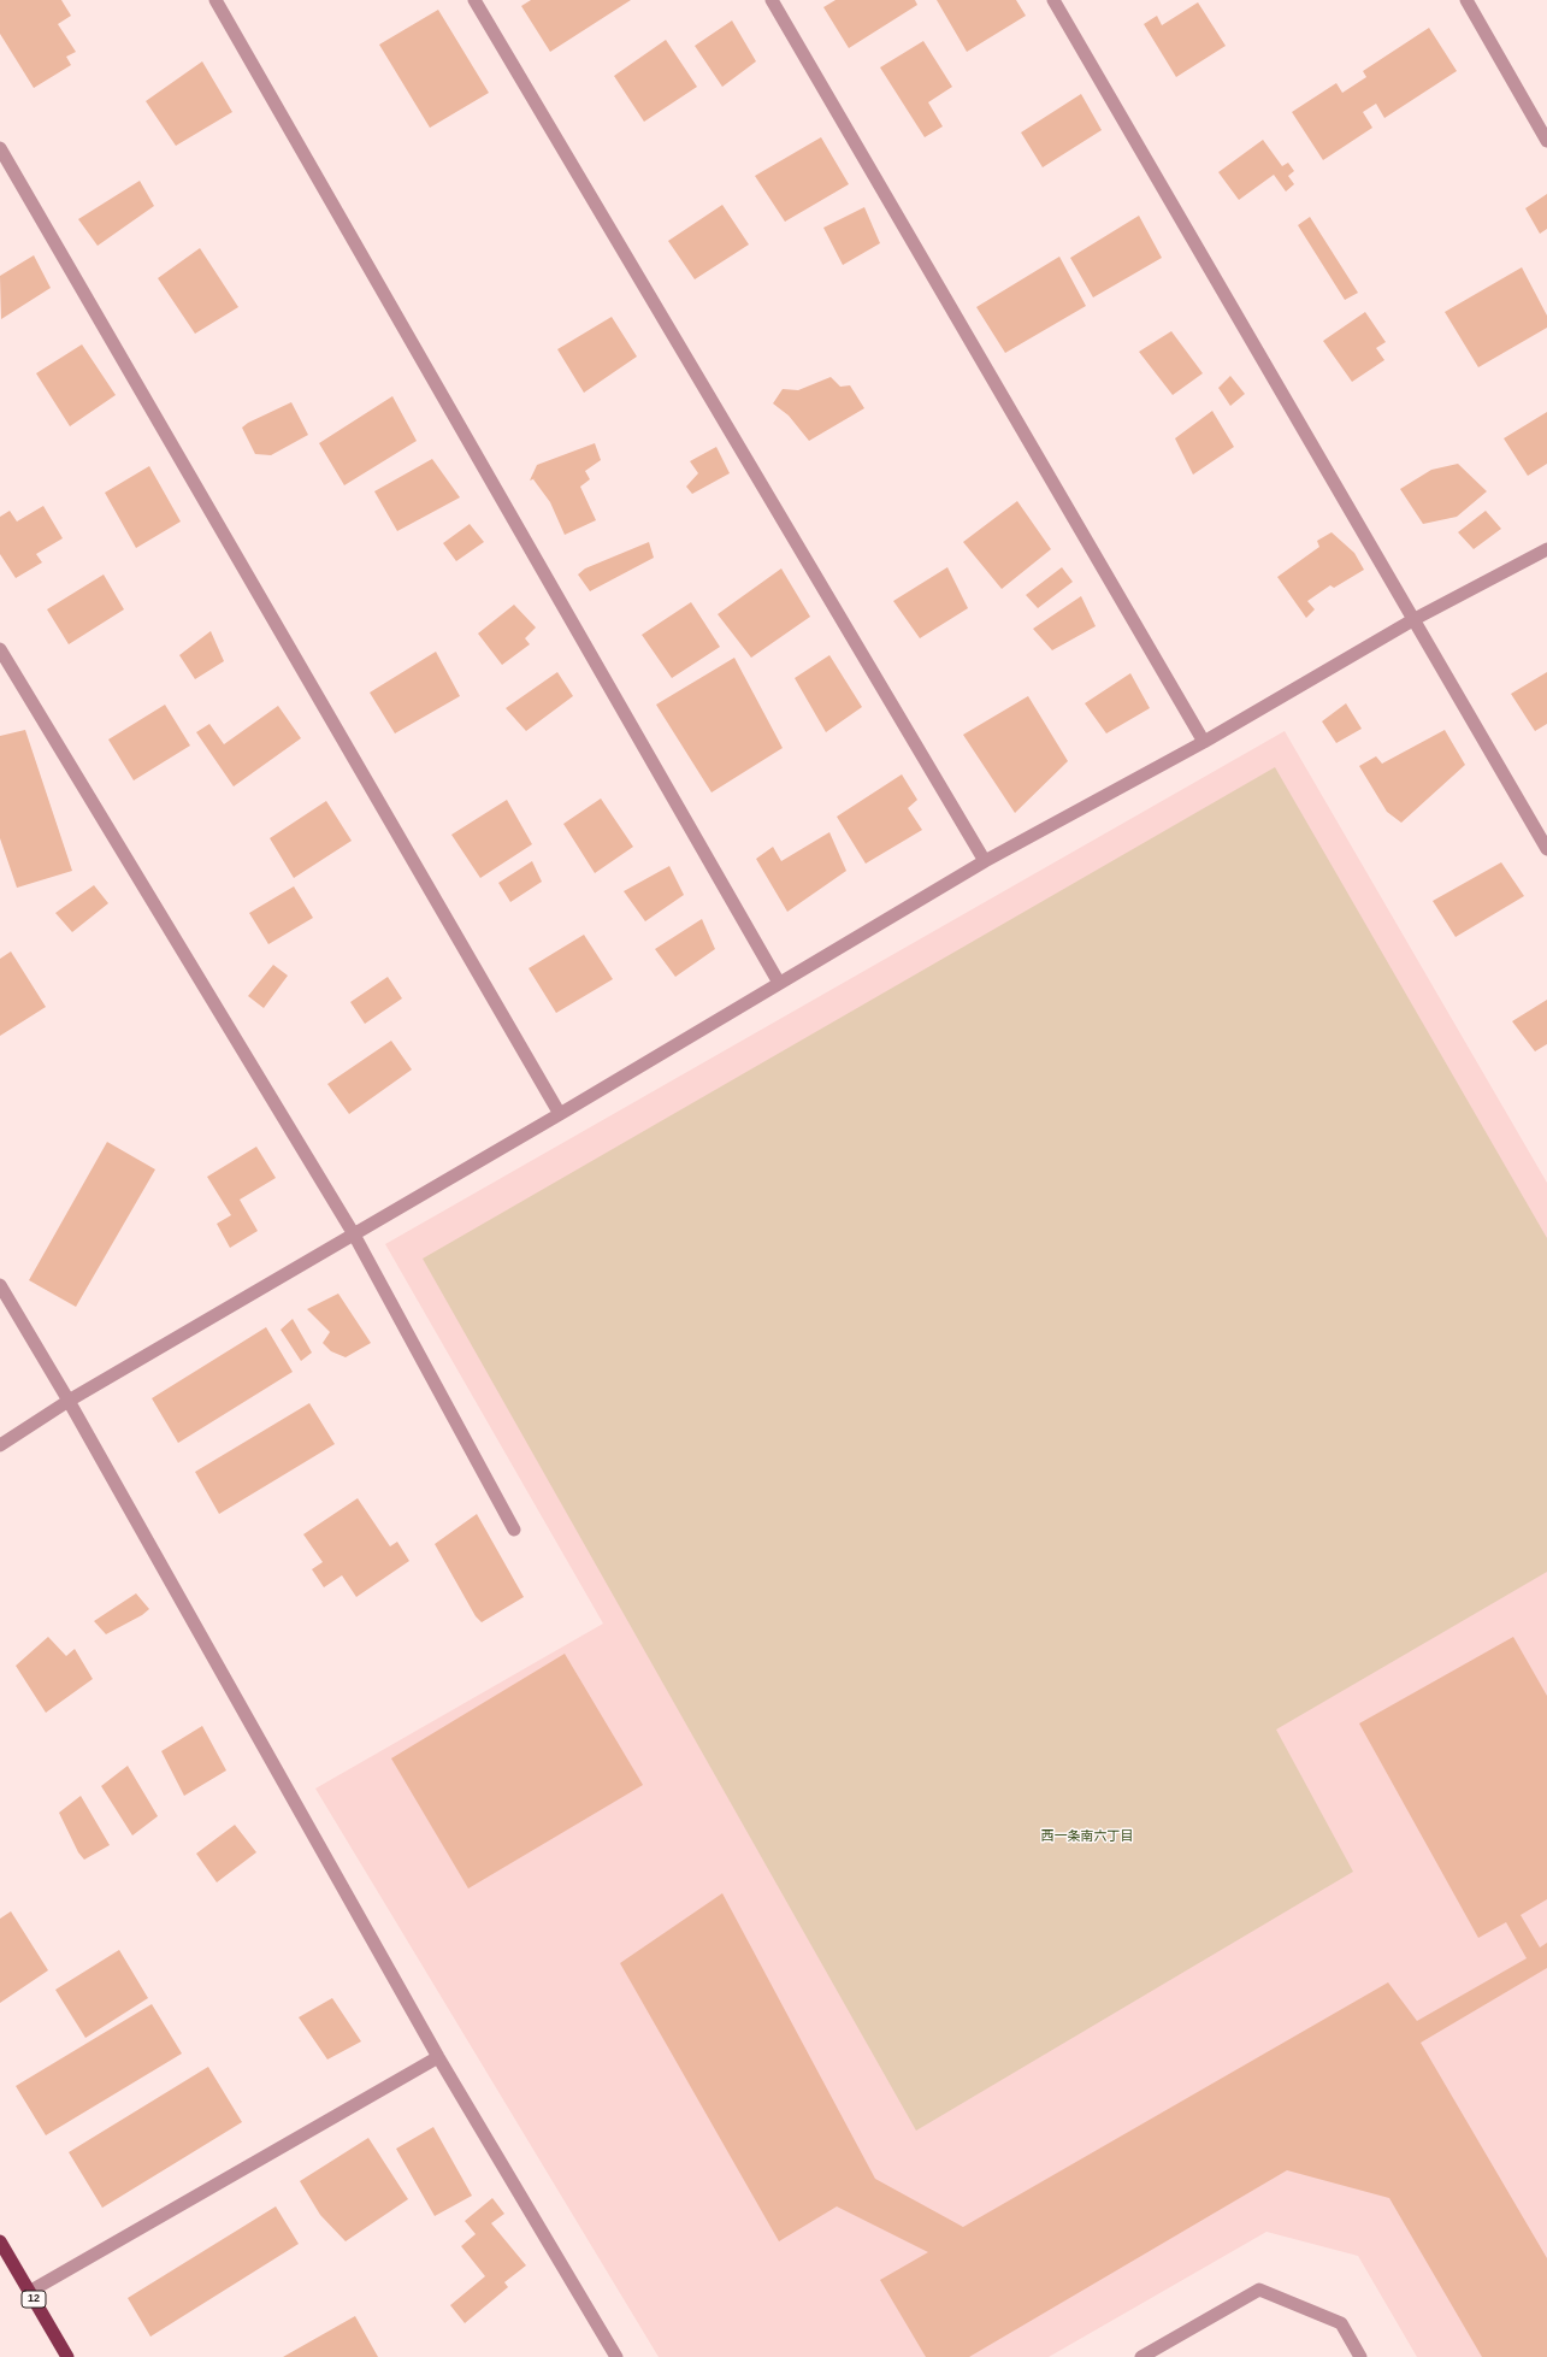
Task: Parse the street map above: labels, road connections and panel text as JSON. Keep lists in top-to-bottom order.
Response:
{
  "streets": {
    "highway": ["12"]
  },
  "districts": ["西一条南六丁目"]
}
